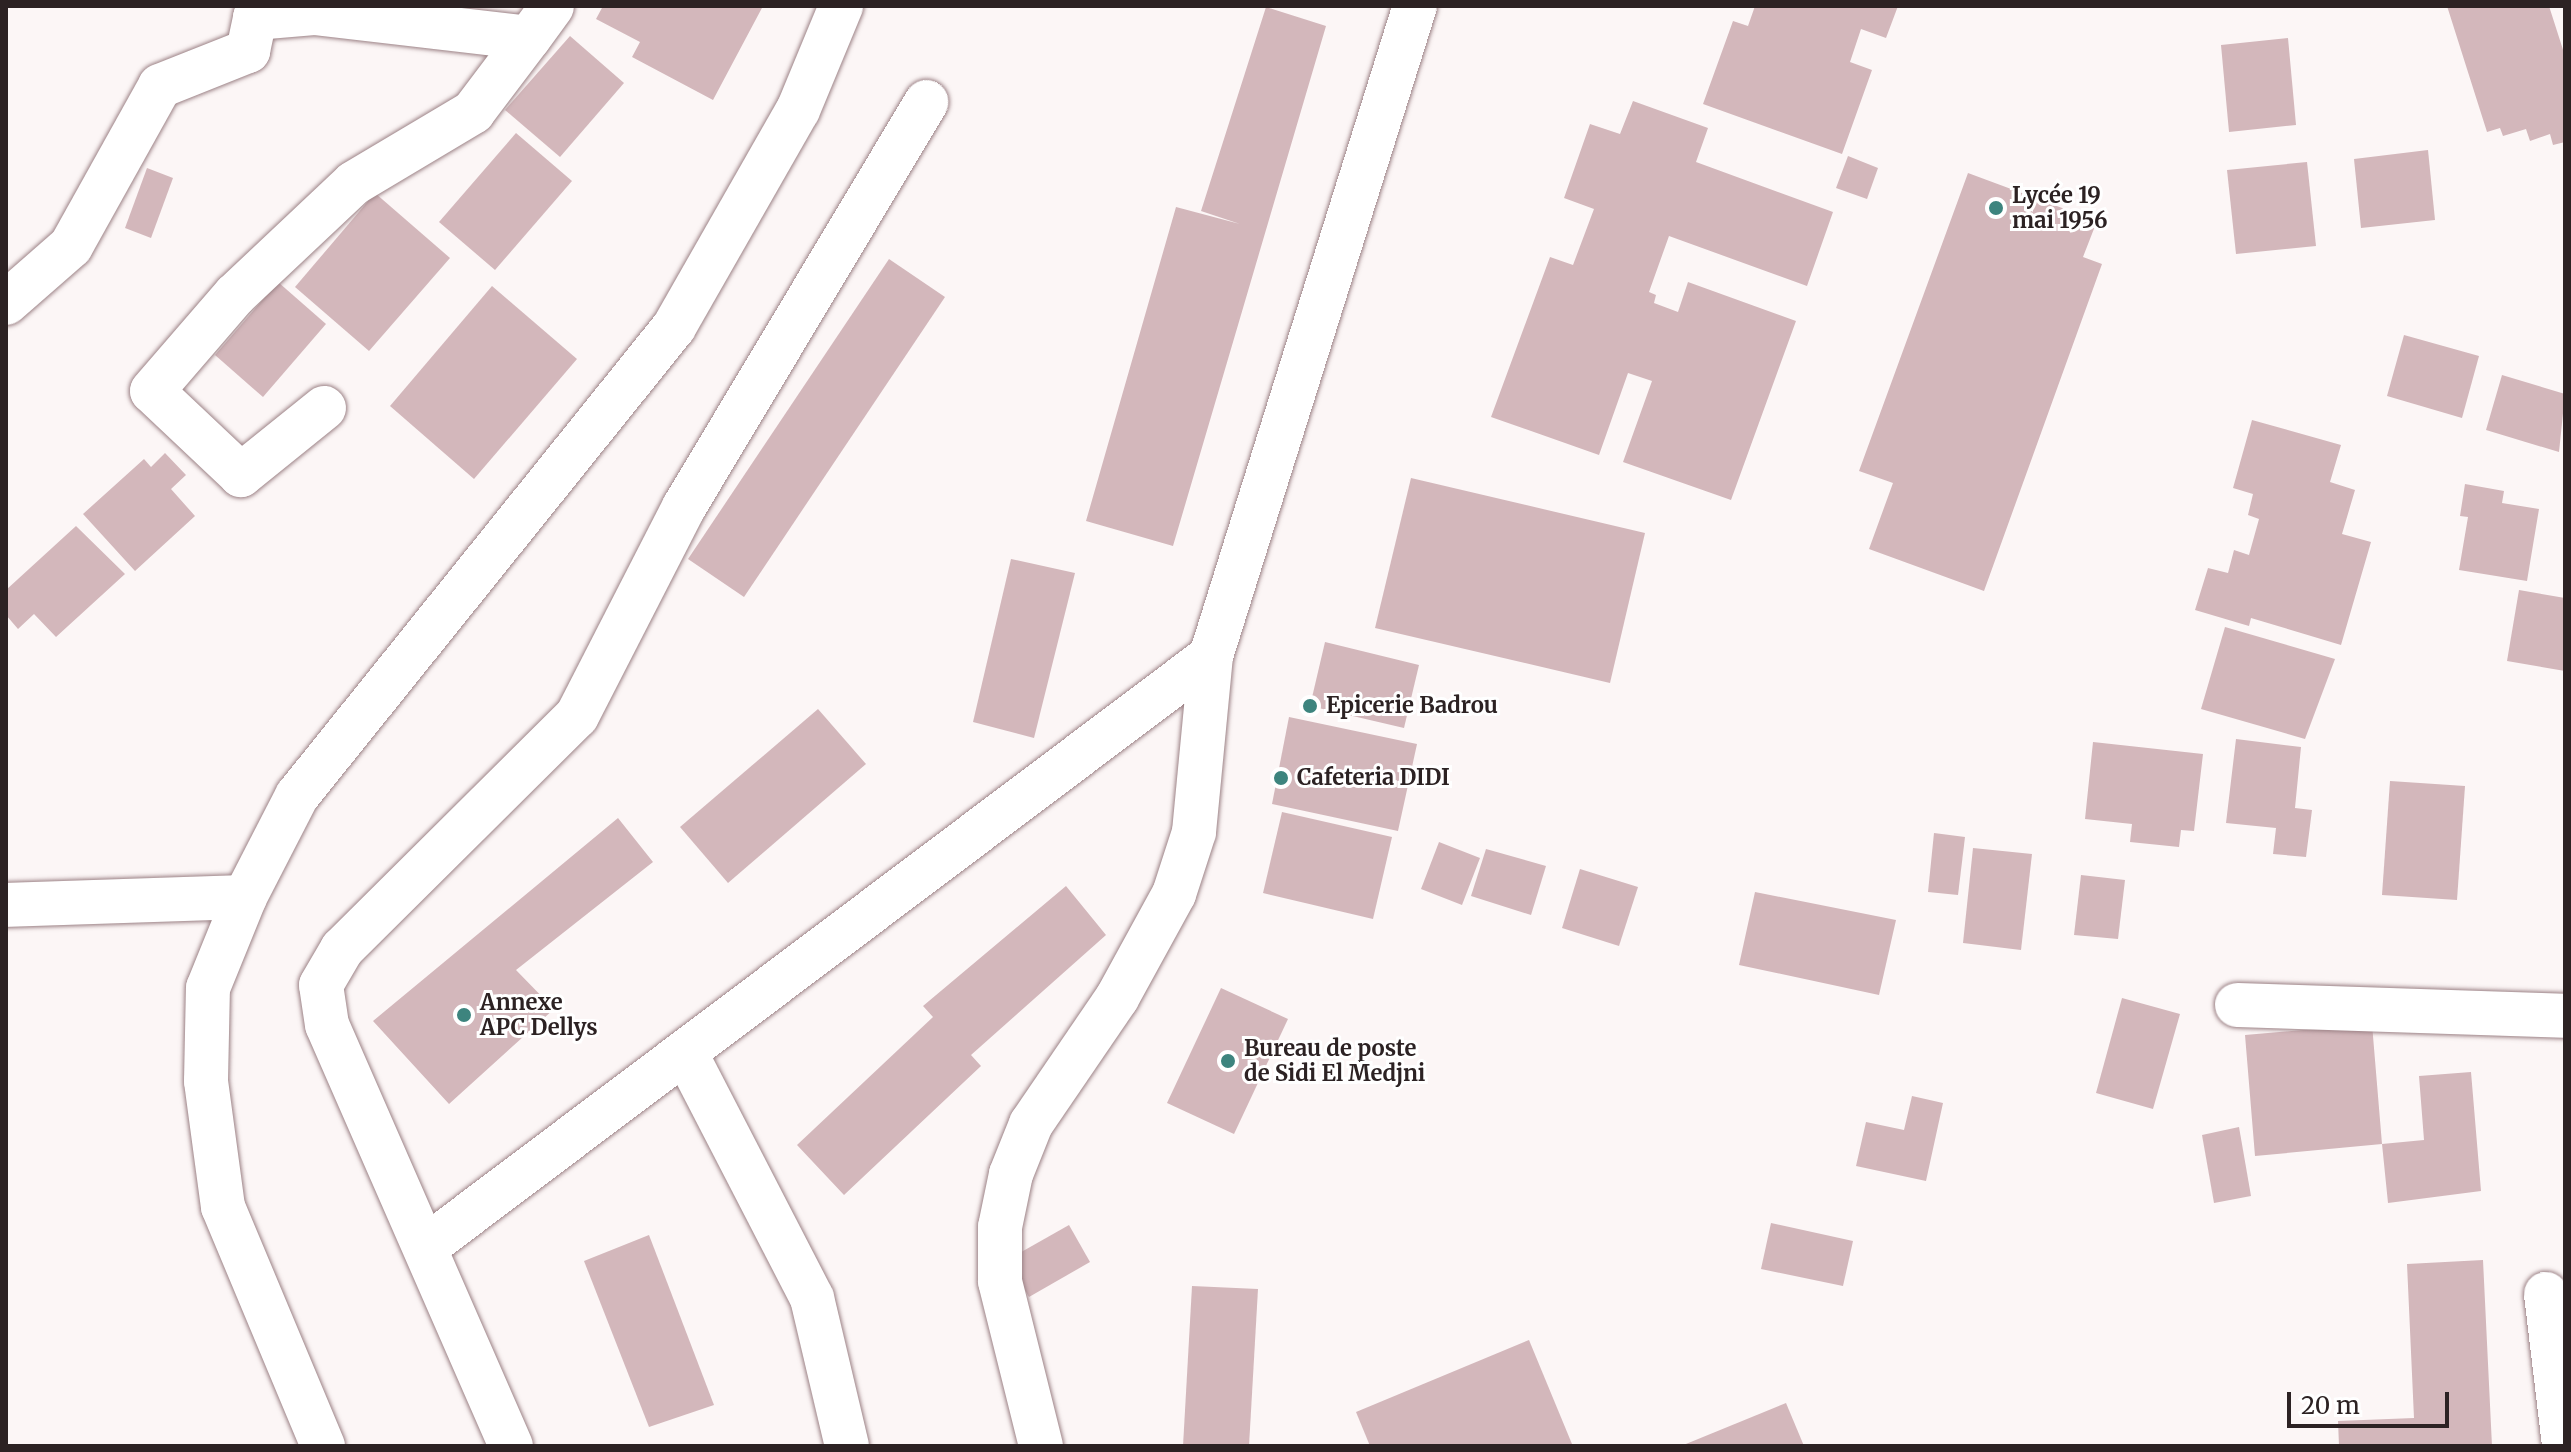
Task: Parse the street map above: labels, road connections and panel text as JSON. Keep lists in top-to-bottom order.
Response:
{
  "places": [
    "Lycée 19 mai 1956",
    "Epicerie Badrou",
    "Cafeteria DIDI",
    "Annexe APC Dellys",
    "Bureau de poste de Sidi El Medjni"
  ],
  "scale_bar": "20 m"
}
